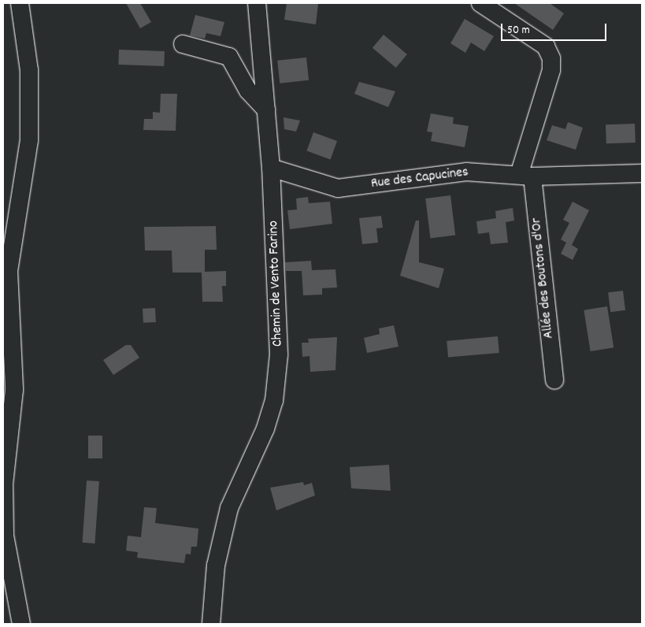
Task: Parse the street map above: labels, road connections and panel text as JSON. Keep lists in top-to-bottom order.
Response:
{
  "streets": {
    "street": ["Rue des Capucines", "Allée des Boutons d'Or", "Chemin de Vento Farino"]
  },
  "crossings": [
    ["Rue des Capucines", "Allée des Boutons d'Or"],
    ["Rue des Capucines", "Chemin de Vento Farino"]
  ],
  "scale_bar": "50 m"
}
